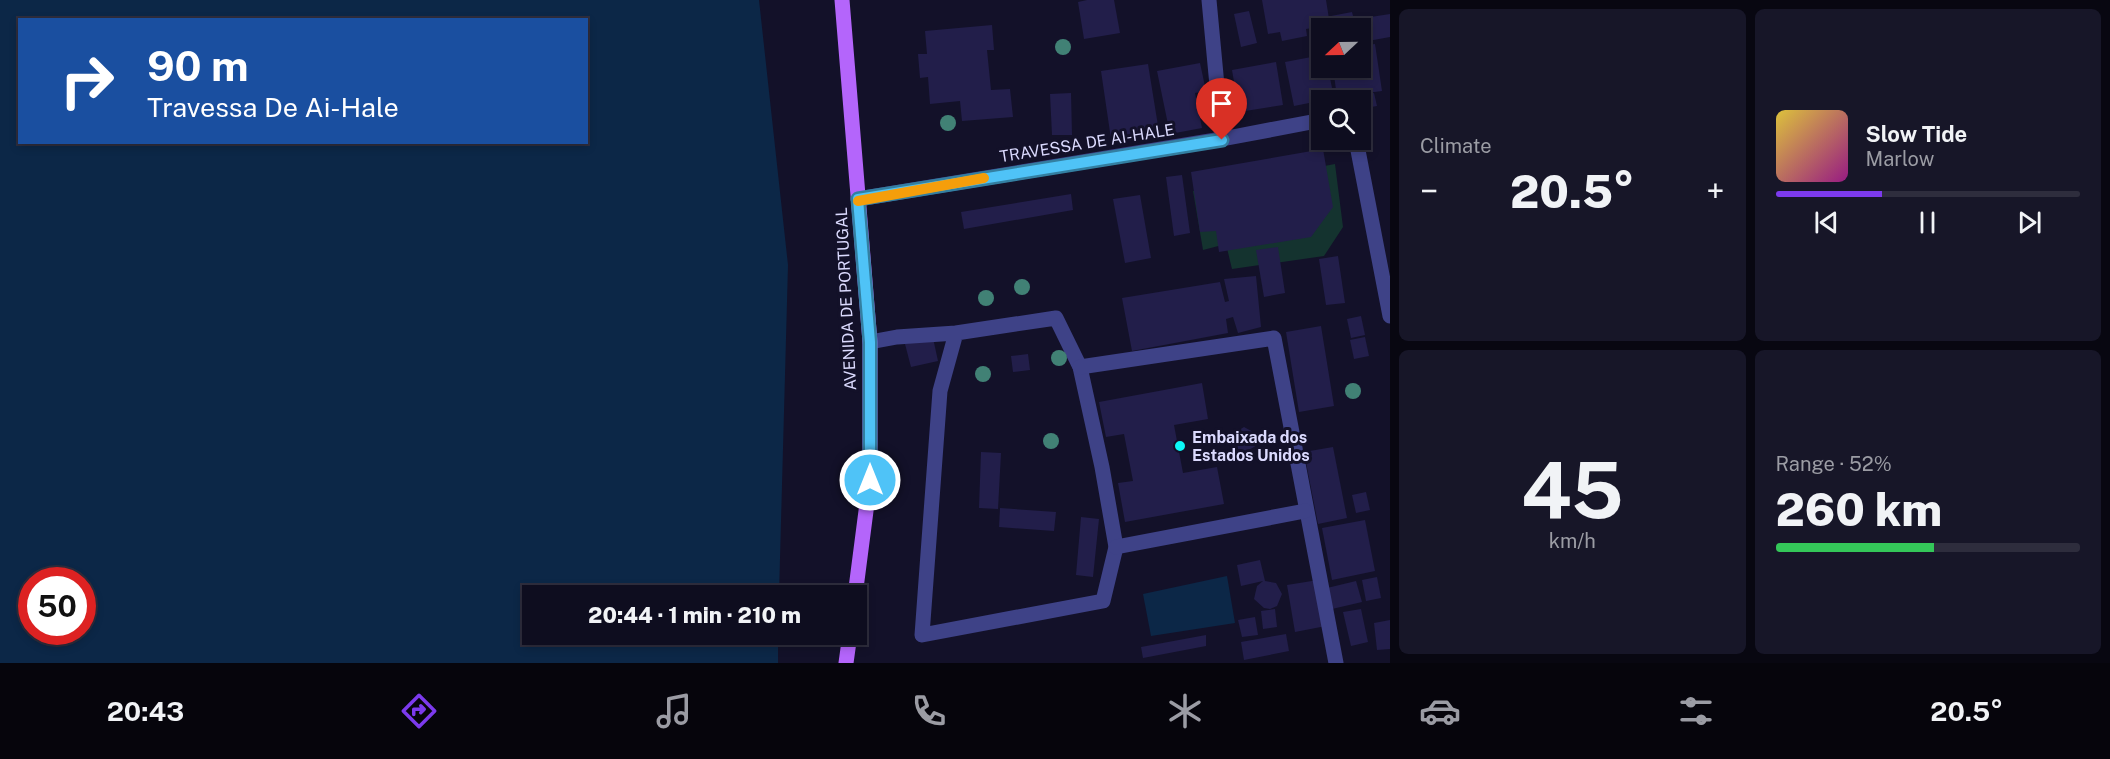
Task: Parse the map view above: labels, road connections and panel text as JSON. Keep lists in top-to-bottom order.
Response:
{
  "streets": {
    "main road": ["AVENIDA DE PORTUGAL"],
    "street": ["TRAVESSA DE AI-HALE"]
  },
  "crossings": [
    ["TRAVESSA DE AI-HALE", "AVENIDA DE PORTUGAL"]
  ],
  "places": ["Embaixada dos Estados Unidos"],
  "north": "left",
  "page": {
    "tile": [
      "Climate",
      ["45", "km/h"],
      ["Range · 52%", "260 km"]
    ],
    "turn": ["90 m", "Travessa De Ai-Hale"],
    "song": ["Slow Tide", "Marlow"],
    "heat": ["−", "20.5°", "+"],
    "limit": "50",
    "trip": "20:44 · 1 min · 210 m",
    "tabs": ["20:43", "20.5°"]
  }
}
